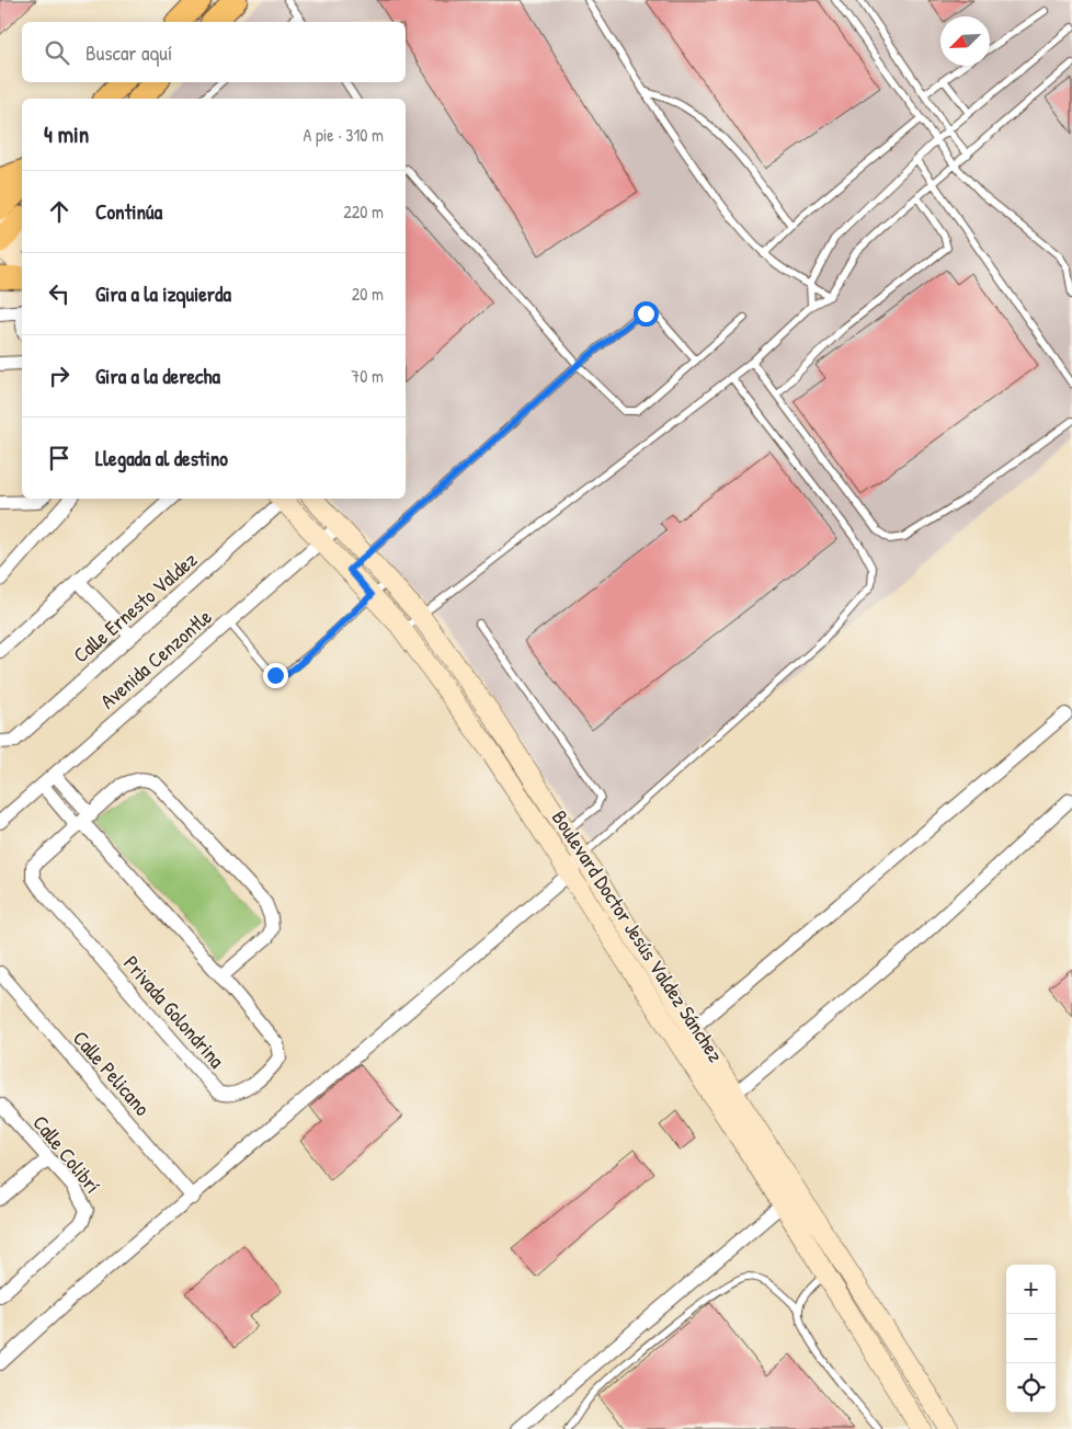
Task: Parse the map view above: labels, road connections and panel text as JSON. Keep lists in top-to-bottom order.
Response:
{
  "streets": {
    "main road": ["Boulevard Doctor Jesús Valdez Sánchez"],
    "street": [
      "Calle Ernesto Valdez",
      "Avenida Cenzontle",
      "Privada Golondrina",
      "Calle Pelicano",
      "Calle Colibrí"
    ]
  },
  "crossings": [
    ["Avenida Cenzontle", "Boulevard Doctor Jesús Valdez Sánchez"],
    ["Avenida Cenzontle", "Privada Golondrina"]
  ],
  "north": "bottom left",
  "page": {
    "search": "Buscar aquí",
    "heading": ["4 min", "A pie · 310 m"],
    "list": [
      ["Continúa", "220 m"],
      ["Gira a la izquierda", "20 m"],
      ["Gira a la derecha", "70 m"],
      "Llegada al destino"
    ],
    "map_buttons": ["+", "−"]
  }
}
